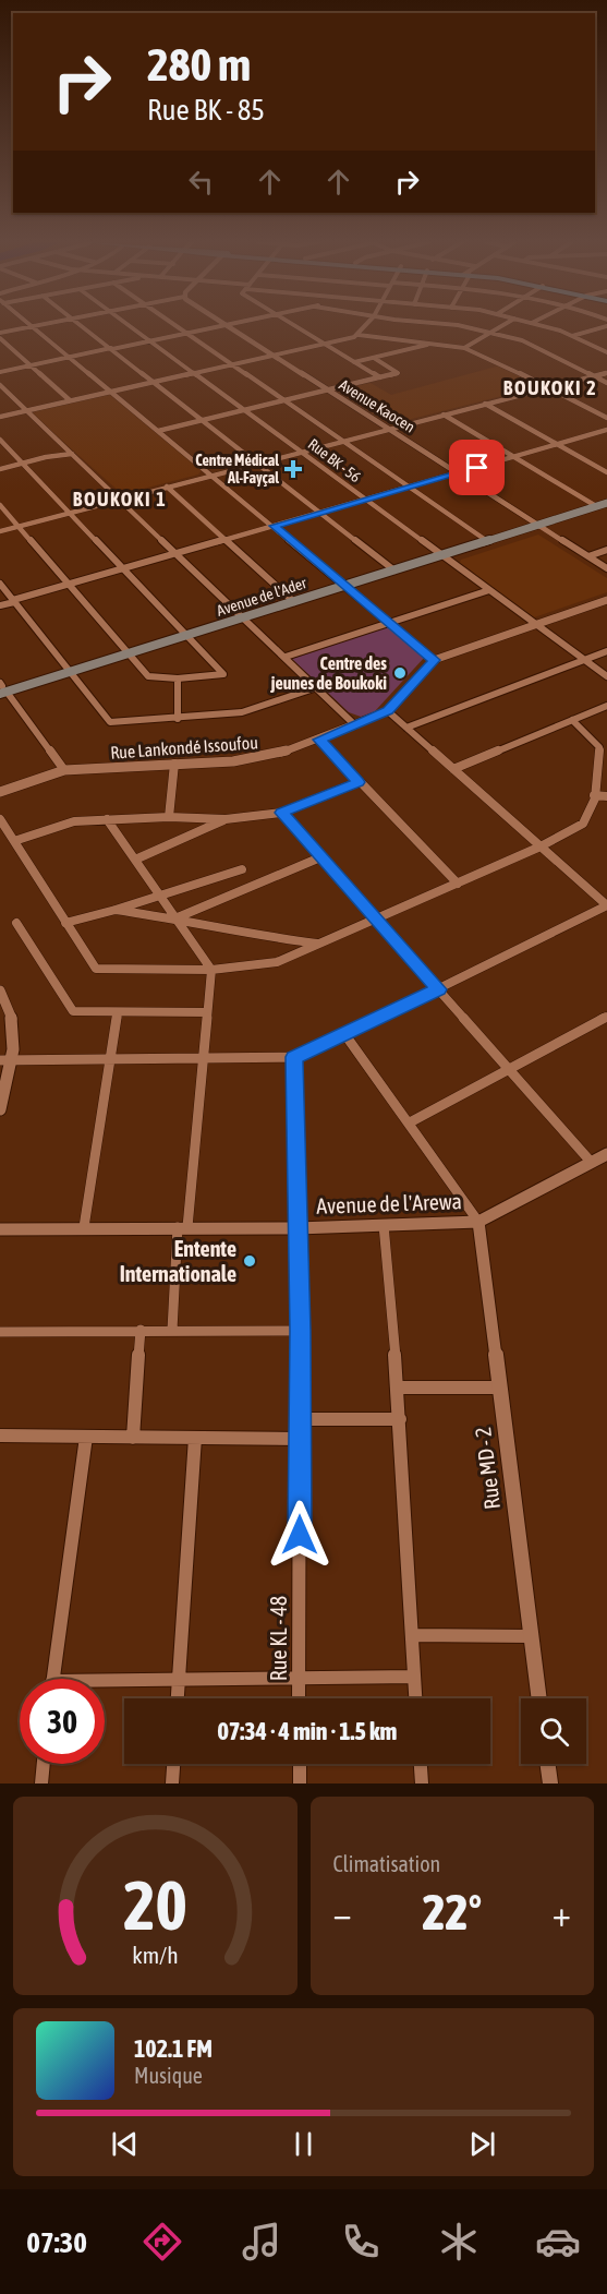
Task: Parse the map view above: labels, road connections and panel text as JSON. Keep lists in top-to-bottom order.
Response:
{
  "streets": {
    "main road": ["Avenue de l'Ader"],
    "street": [
      "Avenue Kaocen",
      "Rue BK - 56",
      "Rue Lankondé Issoufou",
      "Avenue de l'Arewa",
      "Rue MD - 2",
      "Rue KL - 48"
    ]
  },
  "crossings": [
    ["Avenue Kaocen", "Avenue de l'Ader"],
    ["Rue BK - 56", "Avenue de l'Ader"],
    ["Rue BK - 56", "Rue Lankondé Issoufou"],
    ["Avenue de l'Arewa", "Rue MD - 2"],
    ["Avenue de l'Arewa", "Rue KL - 48"]
  ],
  "districts": ["BOUKOKI 2", "BOUKOKI 1"],
  "places": {
    "health": ["Centre Médical Al-Fayçal"],
    "other": ["Centre des jeunes de Boukoki", "Entente Internationale"]
  },
  "page": {
    "turn": ["280 m", "Rue BK - 85"],
    "limit": "30",
    "trip": "07:34 · 4 min · 1.5 km",
    "tile": "Climatisation",
    "heat": ["−", "22°", "+"],
    "song": ["102.1 FM", "Musique"],
    "tabs": "07:30",
    "gauge": ["20", "km/h"]
  }
}
